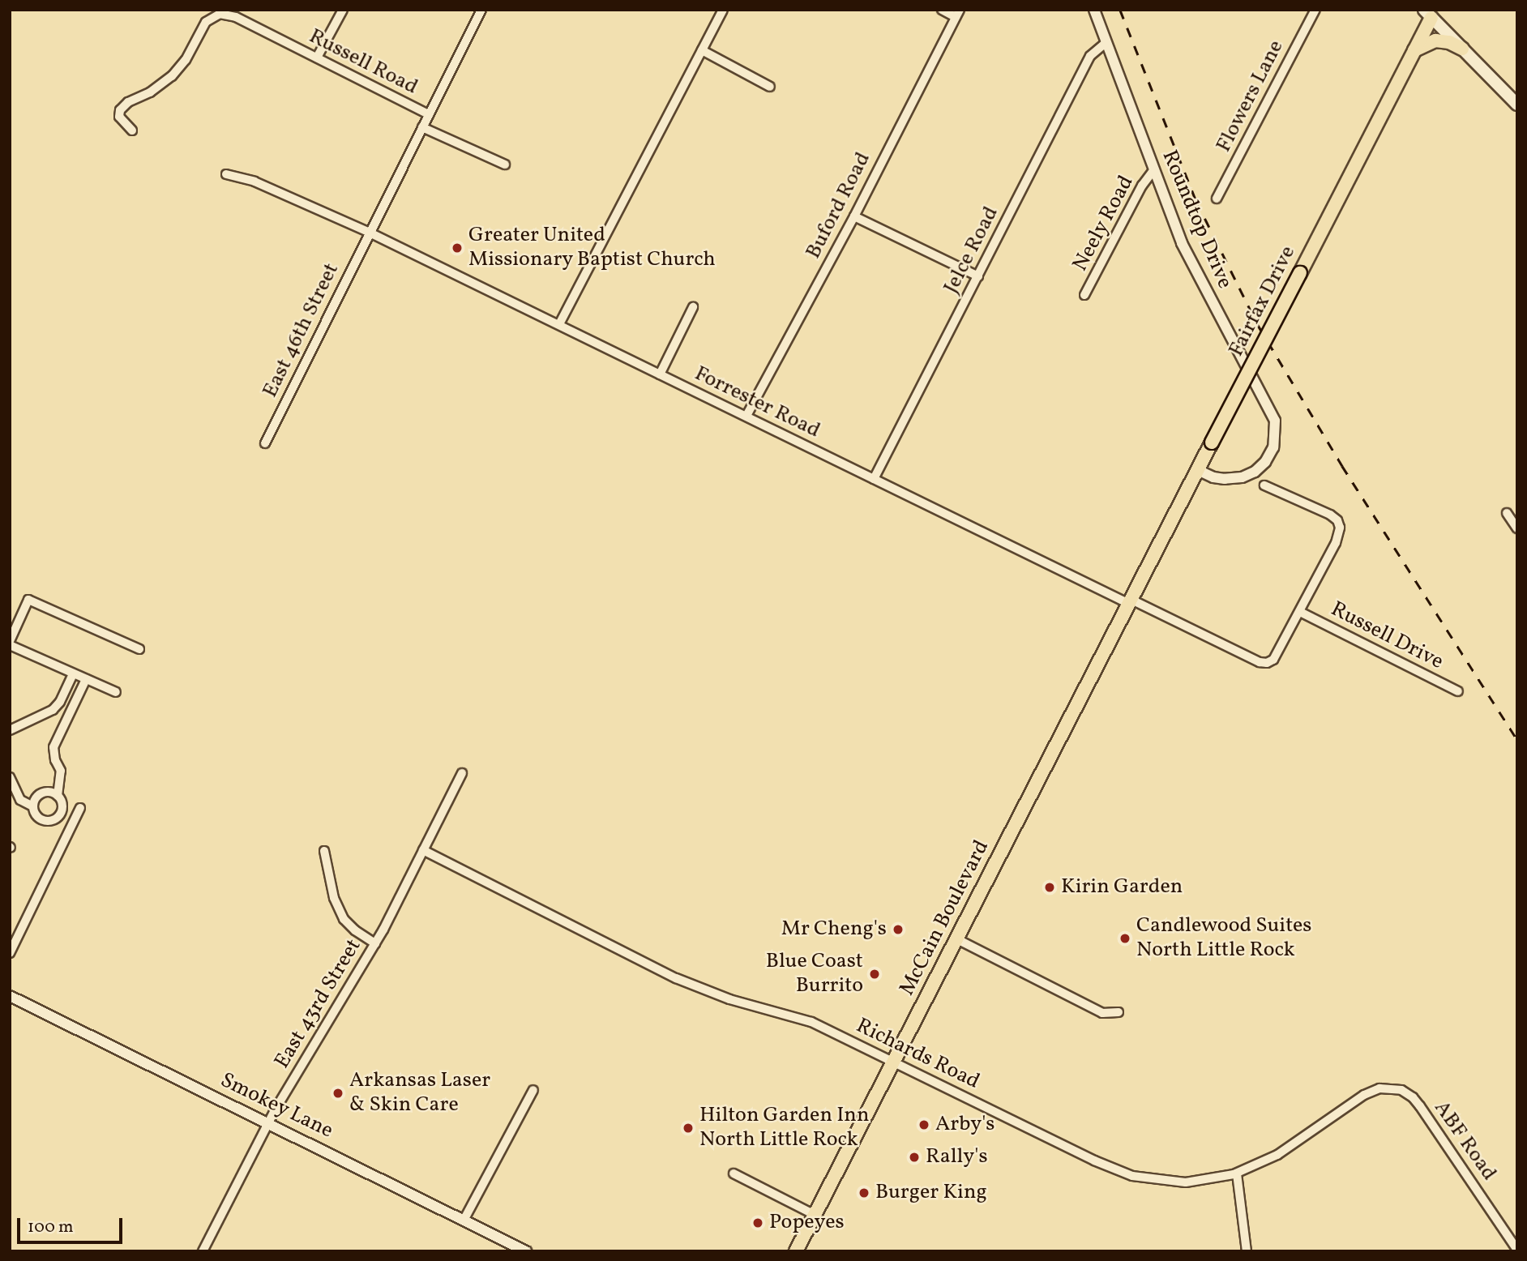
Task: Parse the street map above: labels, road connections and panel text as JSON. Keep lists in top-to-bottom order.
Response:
{
  "streets": {
    "main road": ["Fairfax Drive", "McCain Boulevard"],
    "street": [
      "Russell Road",
      "Flowers Lane",
      "Buford Road",
      "Roundtop Drive",
      "Neely Road",
      "Jelce Road",
      "East 46th Street",
      "Forrester Road",
      "Russell Drive",
      "East 43rd Street",
      "Richards Road",
      "Smokey Lane",
      "ABF Road"
    ]
  },
  "crossings": [
    ["Buford Road", "Forrester Road"],
    ["Roundtop Drive", "Neely Road"],
    ["Roundtop Drive", "Jelce Road"],
    ["Roundtop Drive", "Fairfax Drive"],
    ["Jelce Road", "Forrester Road"],
    ["Fairfax Drive", "Forrester Road"],
    ["Fairfax Drive", "McCain Boulevard"],
    ["East 46th Street", "Forrester Road"],
    ["Forrester Road", "Russell Drive"],
    ["Forrester Road", "McCain Boulevard"],
    ["McCain Boulevard", "Richards Road"],
    ["East 43rd Street", "Richards Road"],
    ["East 43rd Street", "Smokey Lane"],
    ["Richards Road", "ABF Road"]
  ],
  "places": [
    "Greater United Missionary Baptist Church",
    "Kirin Garden",
    "Mr Cheng's",
    "Candlewood Suites North Little Rock",
    "Blue Coast Burrito",
    "Arkansas Laser & Skin Care",
    "Arby's",
    "Hilton Garden Inn North Little Rock",
    "Rally's",
    "Burger King",
    "Popeyes"
  ],
  "scale_bar": "100 m"
}
